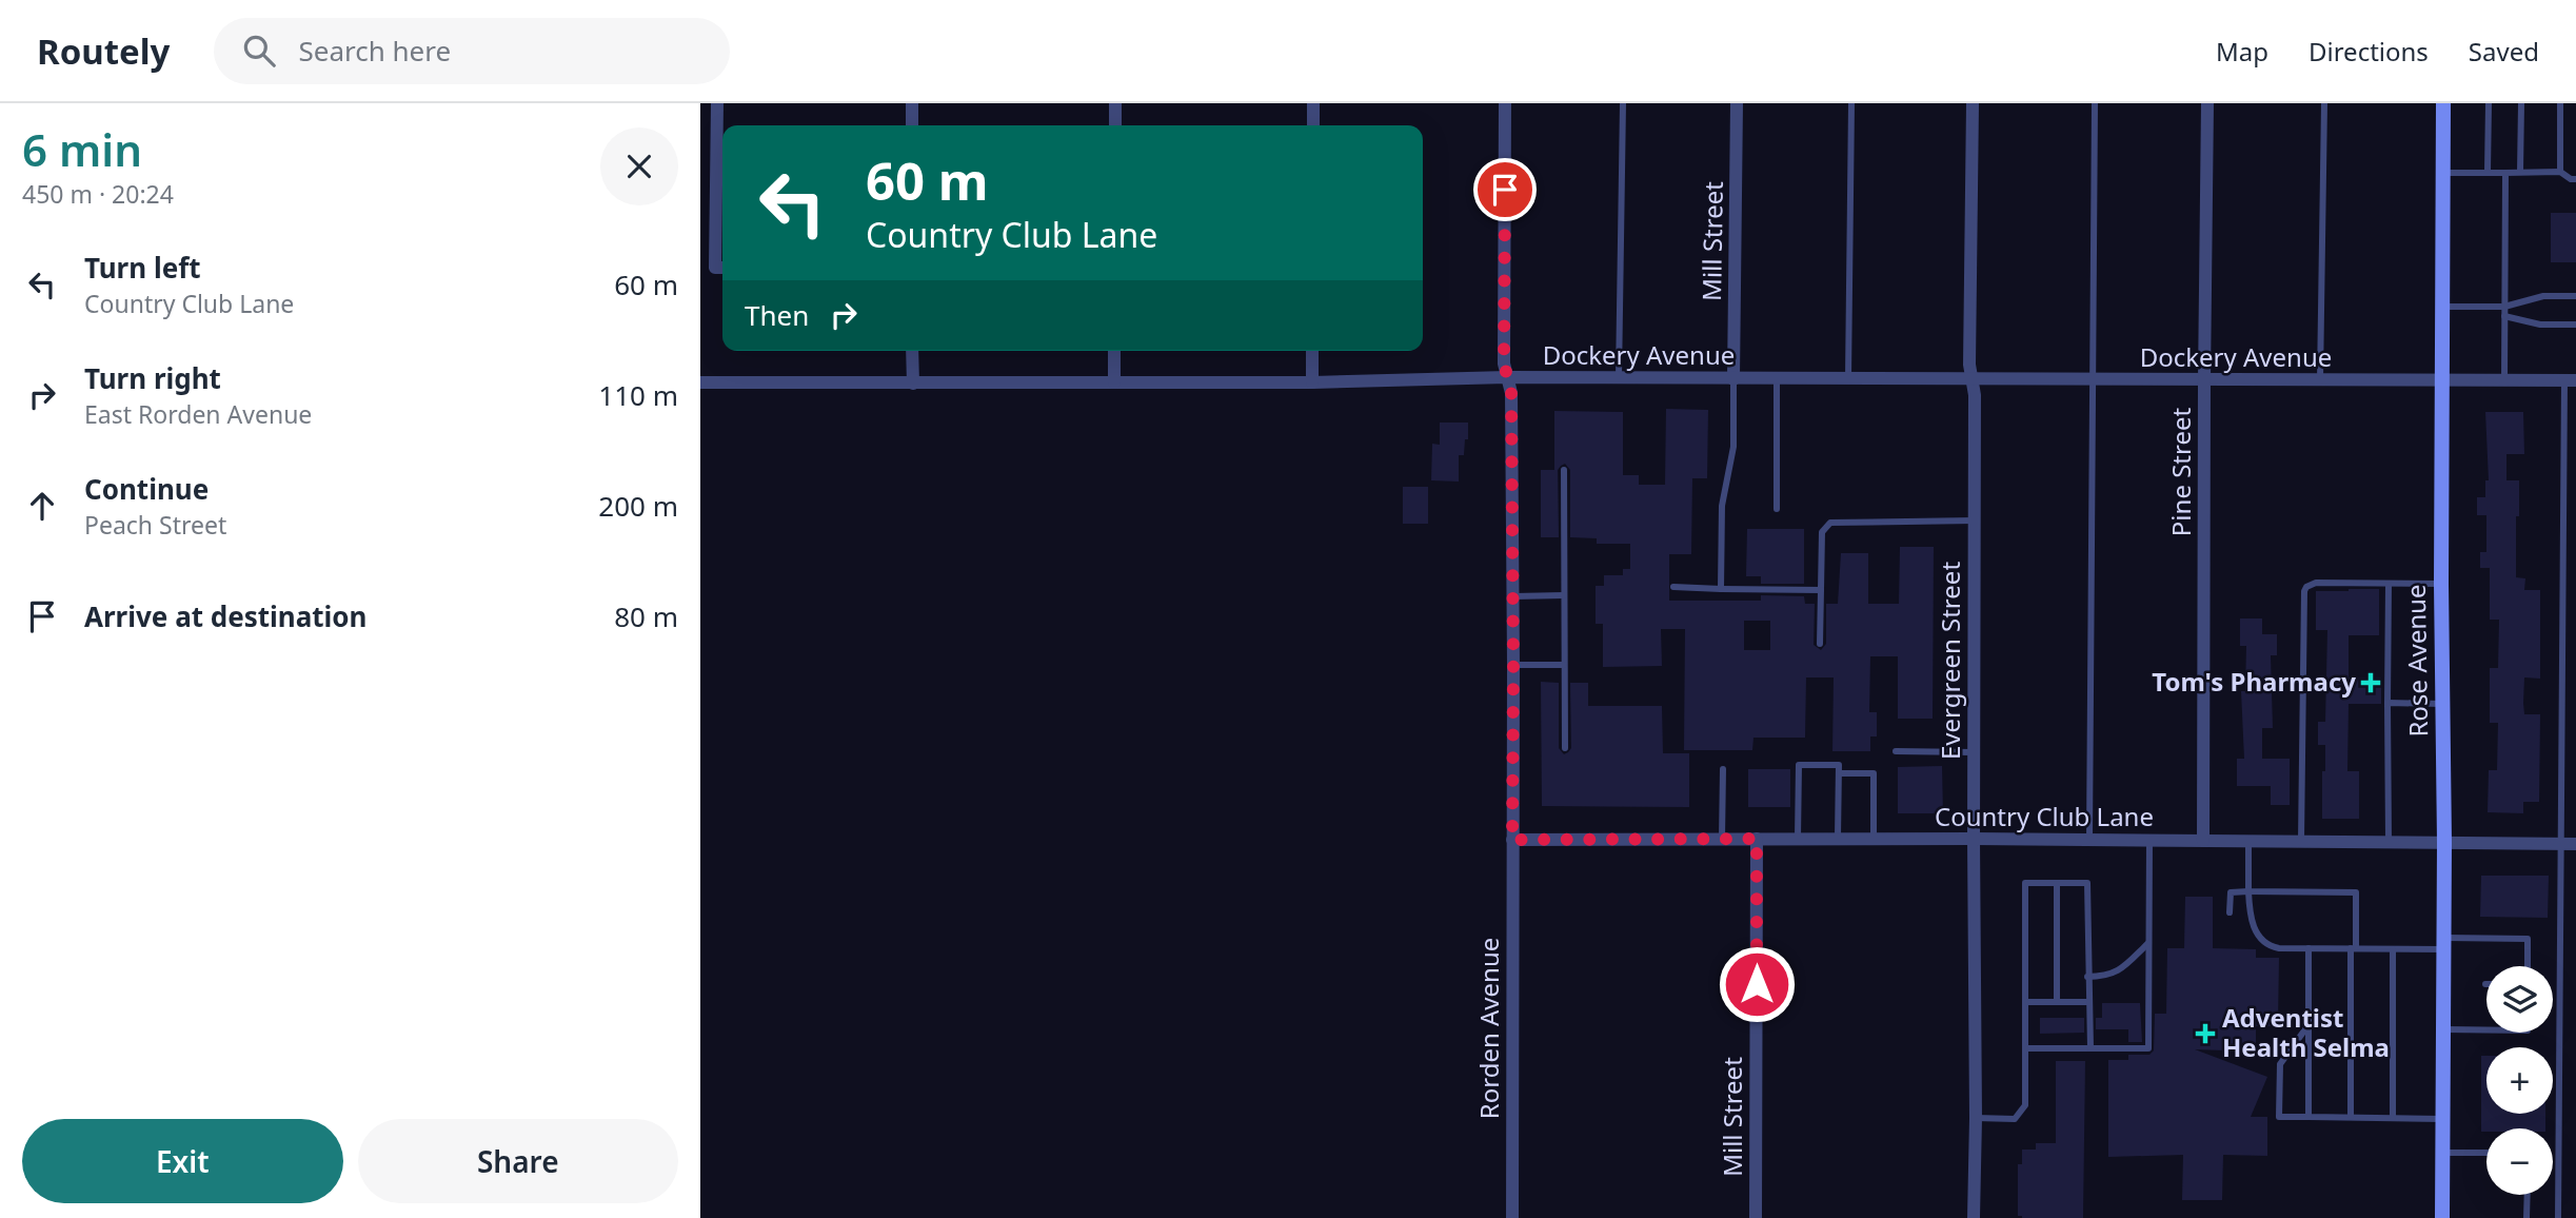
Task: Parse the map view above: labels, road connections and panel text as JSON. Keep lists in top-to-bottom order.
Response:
{
  "streets": {
    "street": [
      "Mill Street",
      "Dockery Avenue",
      "Pine Street",
      "Evergreen Street",
      "Rose Avenue",
      "Country Club Lane",
      "Rorden Avenue"
    ]
  },
  "crossings": [
    ["Mill Street", "Dockery Avenue"],
    ["Mill Street", "Country Club Lane"],
    ["Dockery Avenue", "Pine Street"],
    ["Dockery Avenue", "Evergreen Street"],
    ["Dockery Avenue", "Rose Avenue"],
    ["Dockery Avenue", "Rorden Avenue"],
    ["Pine Street", "Country Club Lane"],
    ["Evergreen Street", "Country Club Lane"],
    ["Rose Avenue", "Country Club Lane"],
    ["Country Club Lane", "Rorden Avenue"]
  ],
  "places": {
    "health": ["Tom's Pharmacy", "Adventist Health Selma"]
  },
  "page": {
    "header": "Routely",
    "search": "Search here",
    "nav": ["Map", "Directions", "Saved"],
    "heading": ["6 min", "450 m · 20:24"],
    "turn": ["60 m", "Country Club Lane"],
    "list": [
      {
        "name": "Turn left",
        "note": "Country Club Lane",
        "value": "60 m"
      },
      {
        "name": "Turn right",
        "note": "East Rorden Avenue",
        "value": "110 m"
      },
      {
        "name": "Continue",
        "note": "Peach Street",
        "value": "200 m"
      },
      {
        "name": "Arrive at destination",
        "value": "80 m"
      }
    ],
    "then": "Then",
    "map_buttons": ["+", "−"],
    "buttons": ["Exit", "Share"]
  }
}
